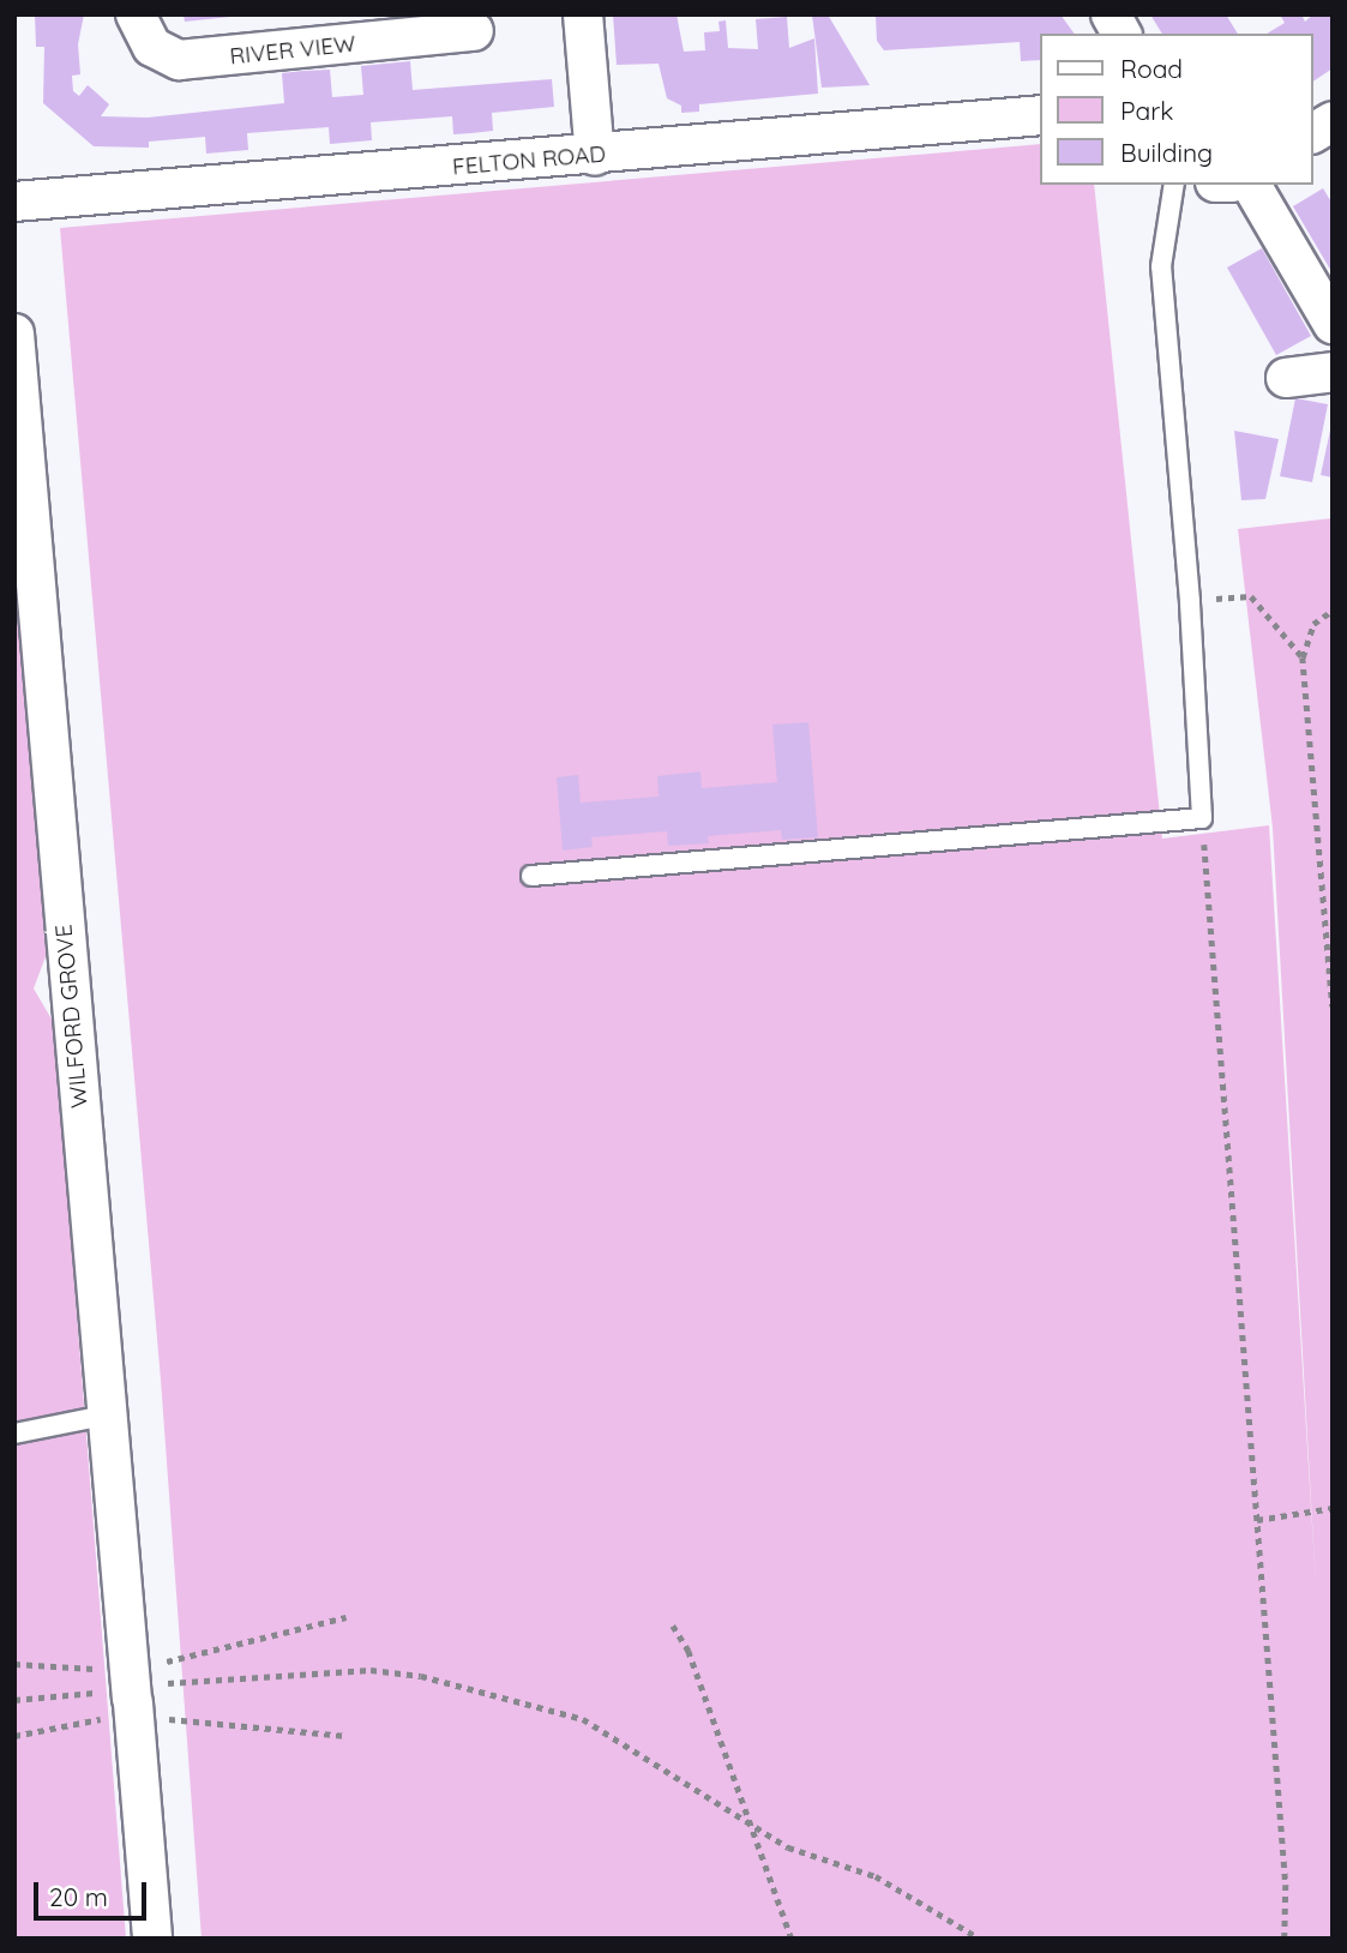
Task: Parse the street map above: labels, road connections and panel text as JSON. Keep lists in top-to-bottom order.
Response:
{
  "streets": {
    "street": ["RIVER VIEW", "FELTON ROAD", "WILFORD GROVE"]
  },
  "legend": ["Road", "Park", "Building"],
  "scale_bar": "20 m"
}
